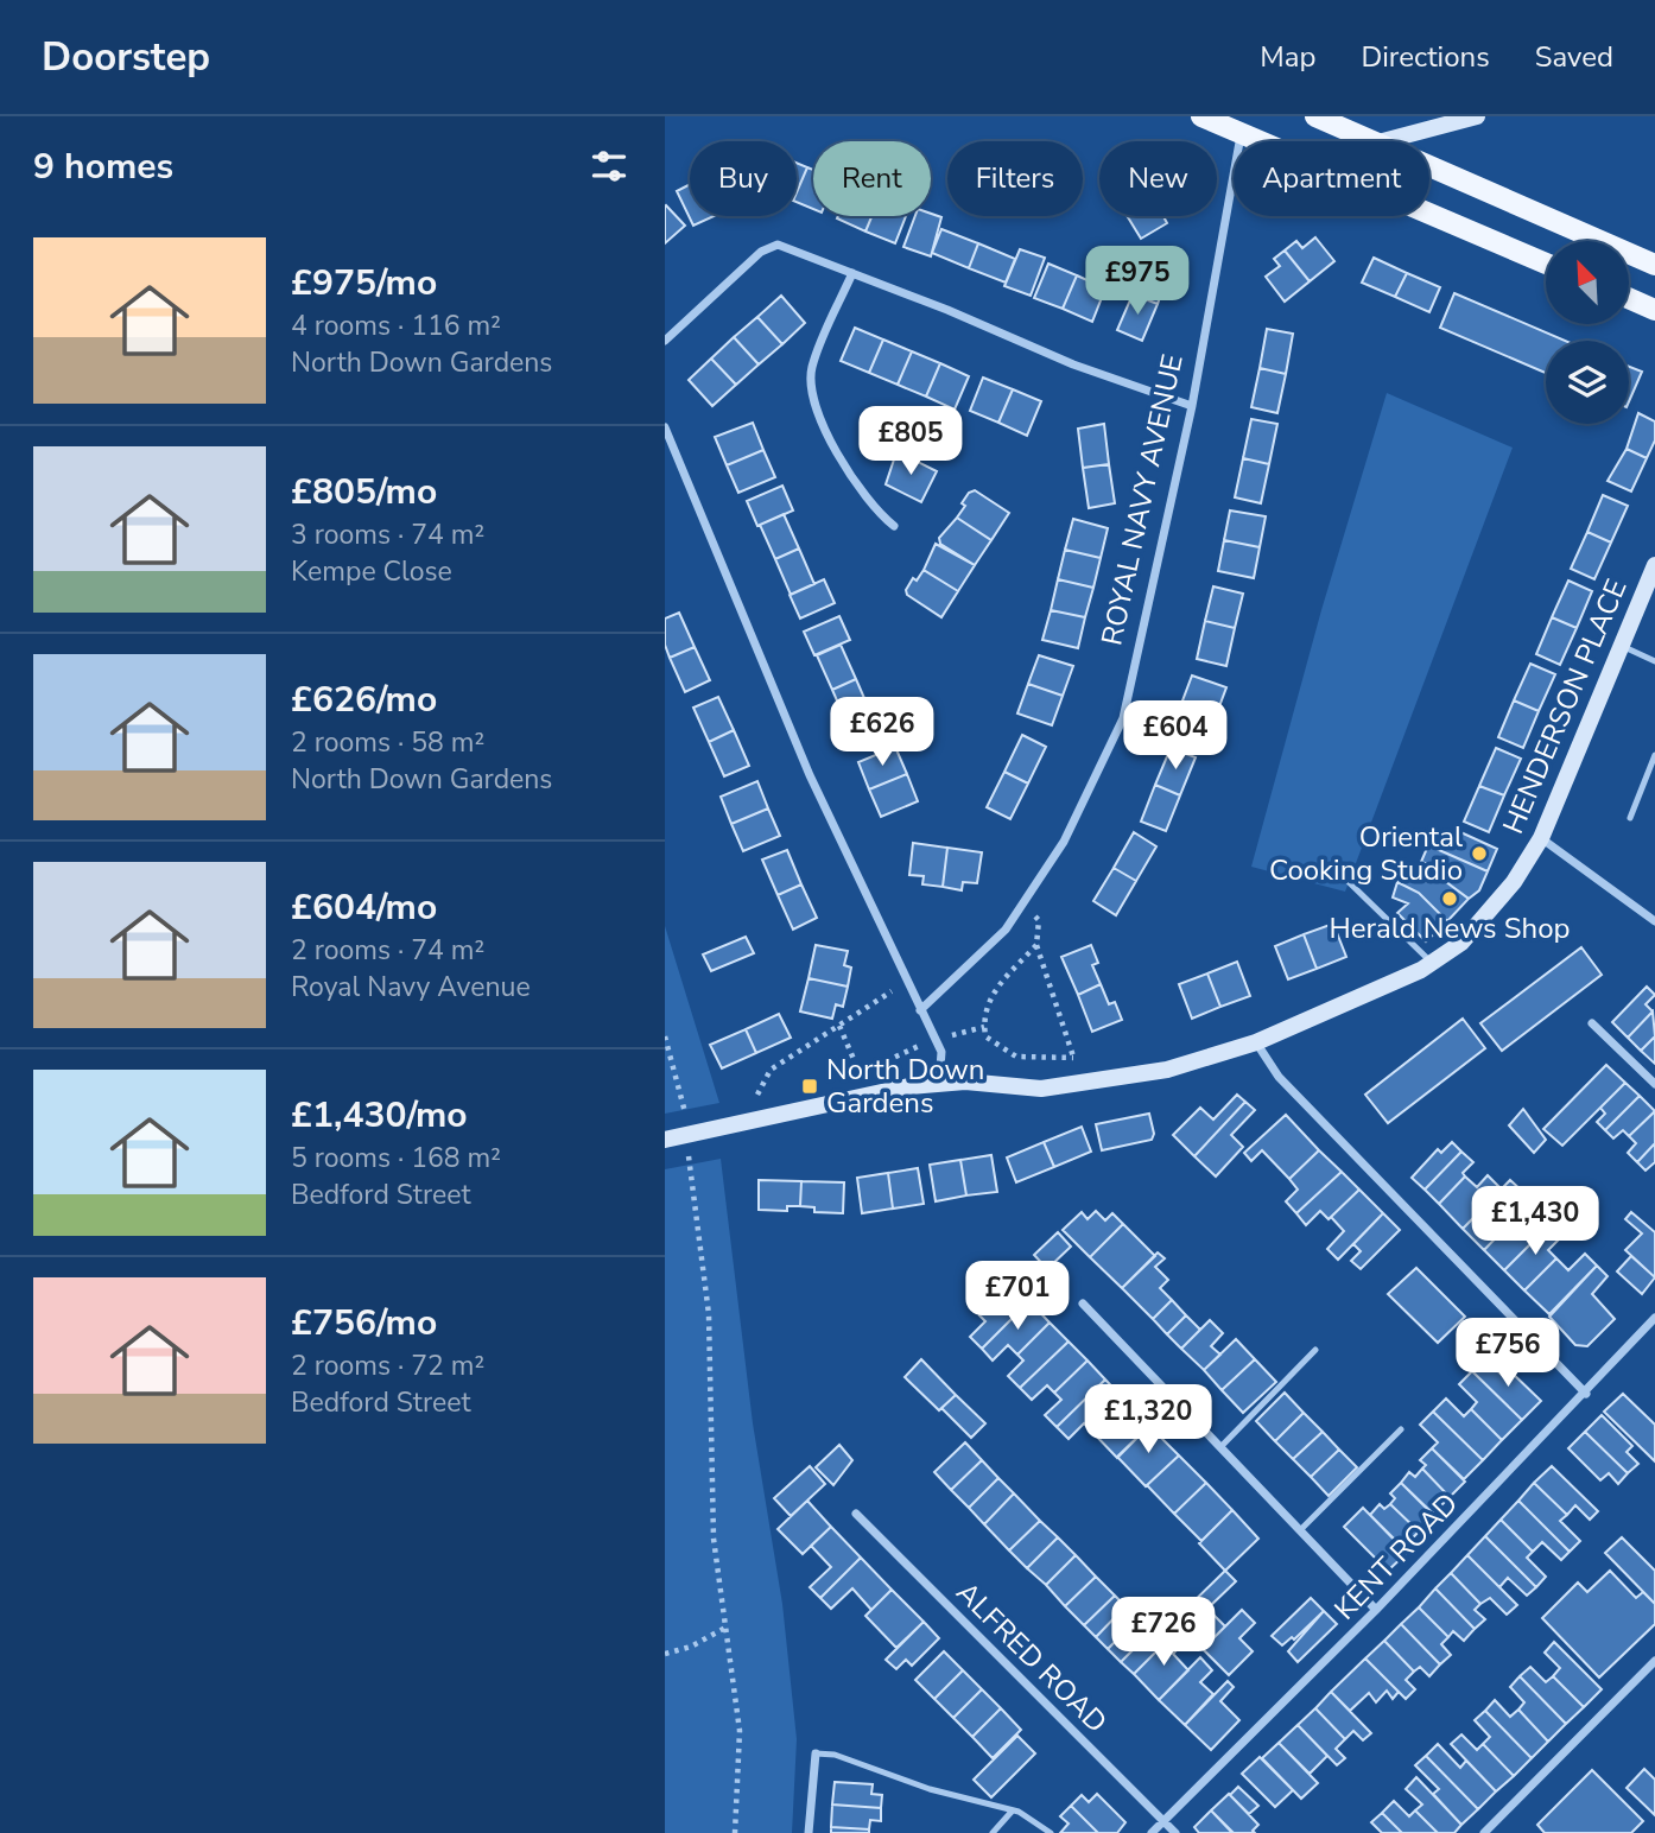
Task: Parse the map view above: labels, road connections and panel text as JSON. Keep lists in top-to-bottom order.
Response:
{
  "streets": {
    "street": [
      "ROYAL NAVY AVENUE",
      "HENDERSON PLACE",
      "KENT ROAD",
      "ALFRED ROAD"
    ]
  },
  "crossings": [
    ["KENT ROAD", "ALFRED ROAD"]
  ],
  "places": {
    "other": ["Oriental Cooking Studio", "Herald News Shop"],
    "transit": ["North Down Gardens"]
  },
  "north": "top left",
  "page": {
    "header": "Doorstep",
    "nav": ["Map", "Directions", "Saved"],
    "heading": "9 homes",
    "chip": [
      "Buy",
      "Rent",
      "Filters",
      "New",
      "Apartment"
    ],
    "list": [
      {
        "name": "£975/mo",
        "note": "4 rooms · 116 m² · North Down Gardens"
      },
      {
        "name": "£805/mo",
        "note": "3 rooms · 74 m² · Kempe Close"
      },
      {
        "name": "£626/mo",
        "note": "2 rooms · 58 m² · North Down Gardens"
      },
      {
        "name": "£604/mo",
        "note": "2 rooms · 74 m² · Royal Navy Avenue"
      },
      {
        "name": "£1,430/mo",
        "note": "5 rooms · 168 m² · Bedford Street"
      },
      {
        "name": "£756/mo",
        "note": "2 rooms · 72 m² · Bedford Street"
      }
    ],
    "price": [
      "£975",
      "£805",
      "£626",
      "£604",
      "£1,430",
      "£701",
      "£756",
      "£1,320",
      "£726"
    ]
  }
}
